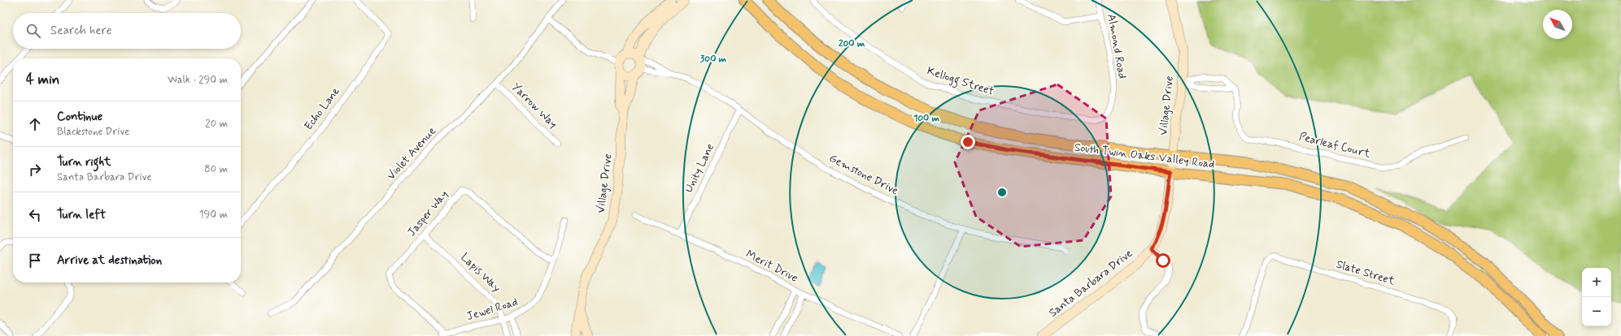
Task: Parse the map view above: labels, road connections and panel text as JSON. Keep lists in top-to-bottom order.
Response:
{
  "streets": {
    "main road": ["South Twin Oaks Valley Road"],
    "street": [
      "Almond Road",
      "Kellogg Street",
      "Yarrow Way",
      "Village Drive",
      "Echo Lane",
      "Pearleaf Court",
      "Violet Avenue",
      "Unity Lane",
      "Gemstone Drive",
      "Jasper Way",
      "Merit Drive",
      "Lapis Way",
      "Slate Street",
      "Santa Barbara Drive",
      "Jewel Road"
    ]
  },
  "crossings": [
    ["Almond Road", "Kellogg Street"],
    ["Yarrow Way", "Violet Avenue"],
    ["Village Drive", "South Twin Oaks Valley Road"],
    ["Village Drive", "Gemstone Drive"],
    ["Village Drive", "Santa Barbara Drive"],
    ["South Twin Oaks Valley Road", "Santa Barbara Drive"],
    ["Unity Lane", "Gemstone Drive"],
    ["Unity Lane", "Merit Drive"],
    ["Jasper Way", "Lapis Way"],
    ["Jasper Way", "Jewel Road"],
    ["Lapis Way", "Jewel Road"]
  ],
  "north": "top left",
  "page": {
    "search": "Search here",
    "heading": ["4 min", "Walk · 290 m"],
    "list": [
      ["Continue", "Blackstone Drive", "20 m"],
      ["Turn right", "Santa Barbara Drive", "80 m"],
      ["Turn left", "190 m"],
      "Arrive at destination"
    ],
    "map_buttons": ["+", "−"]
  },
  "rings": ["200 m", "300 m", "100 m"]
}
